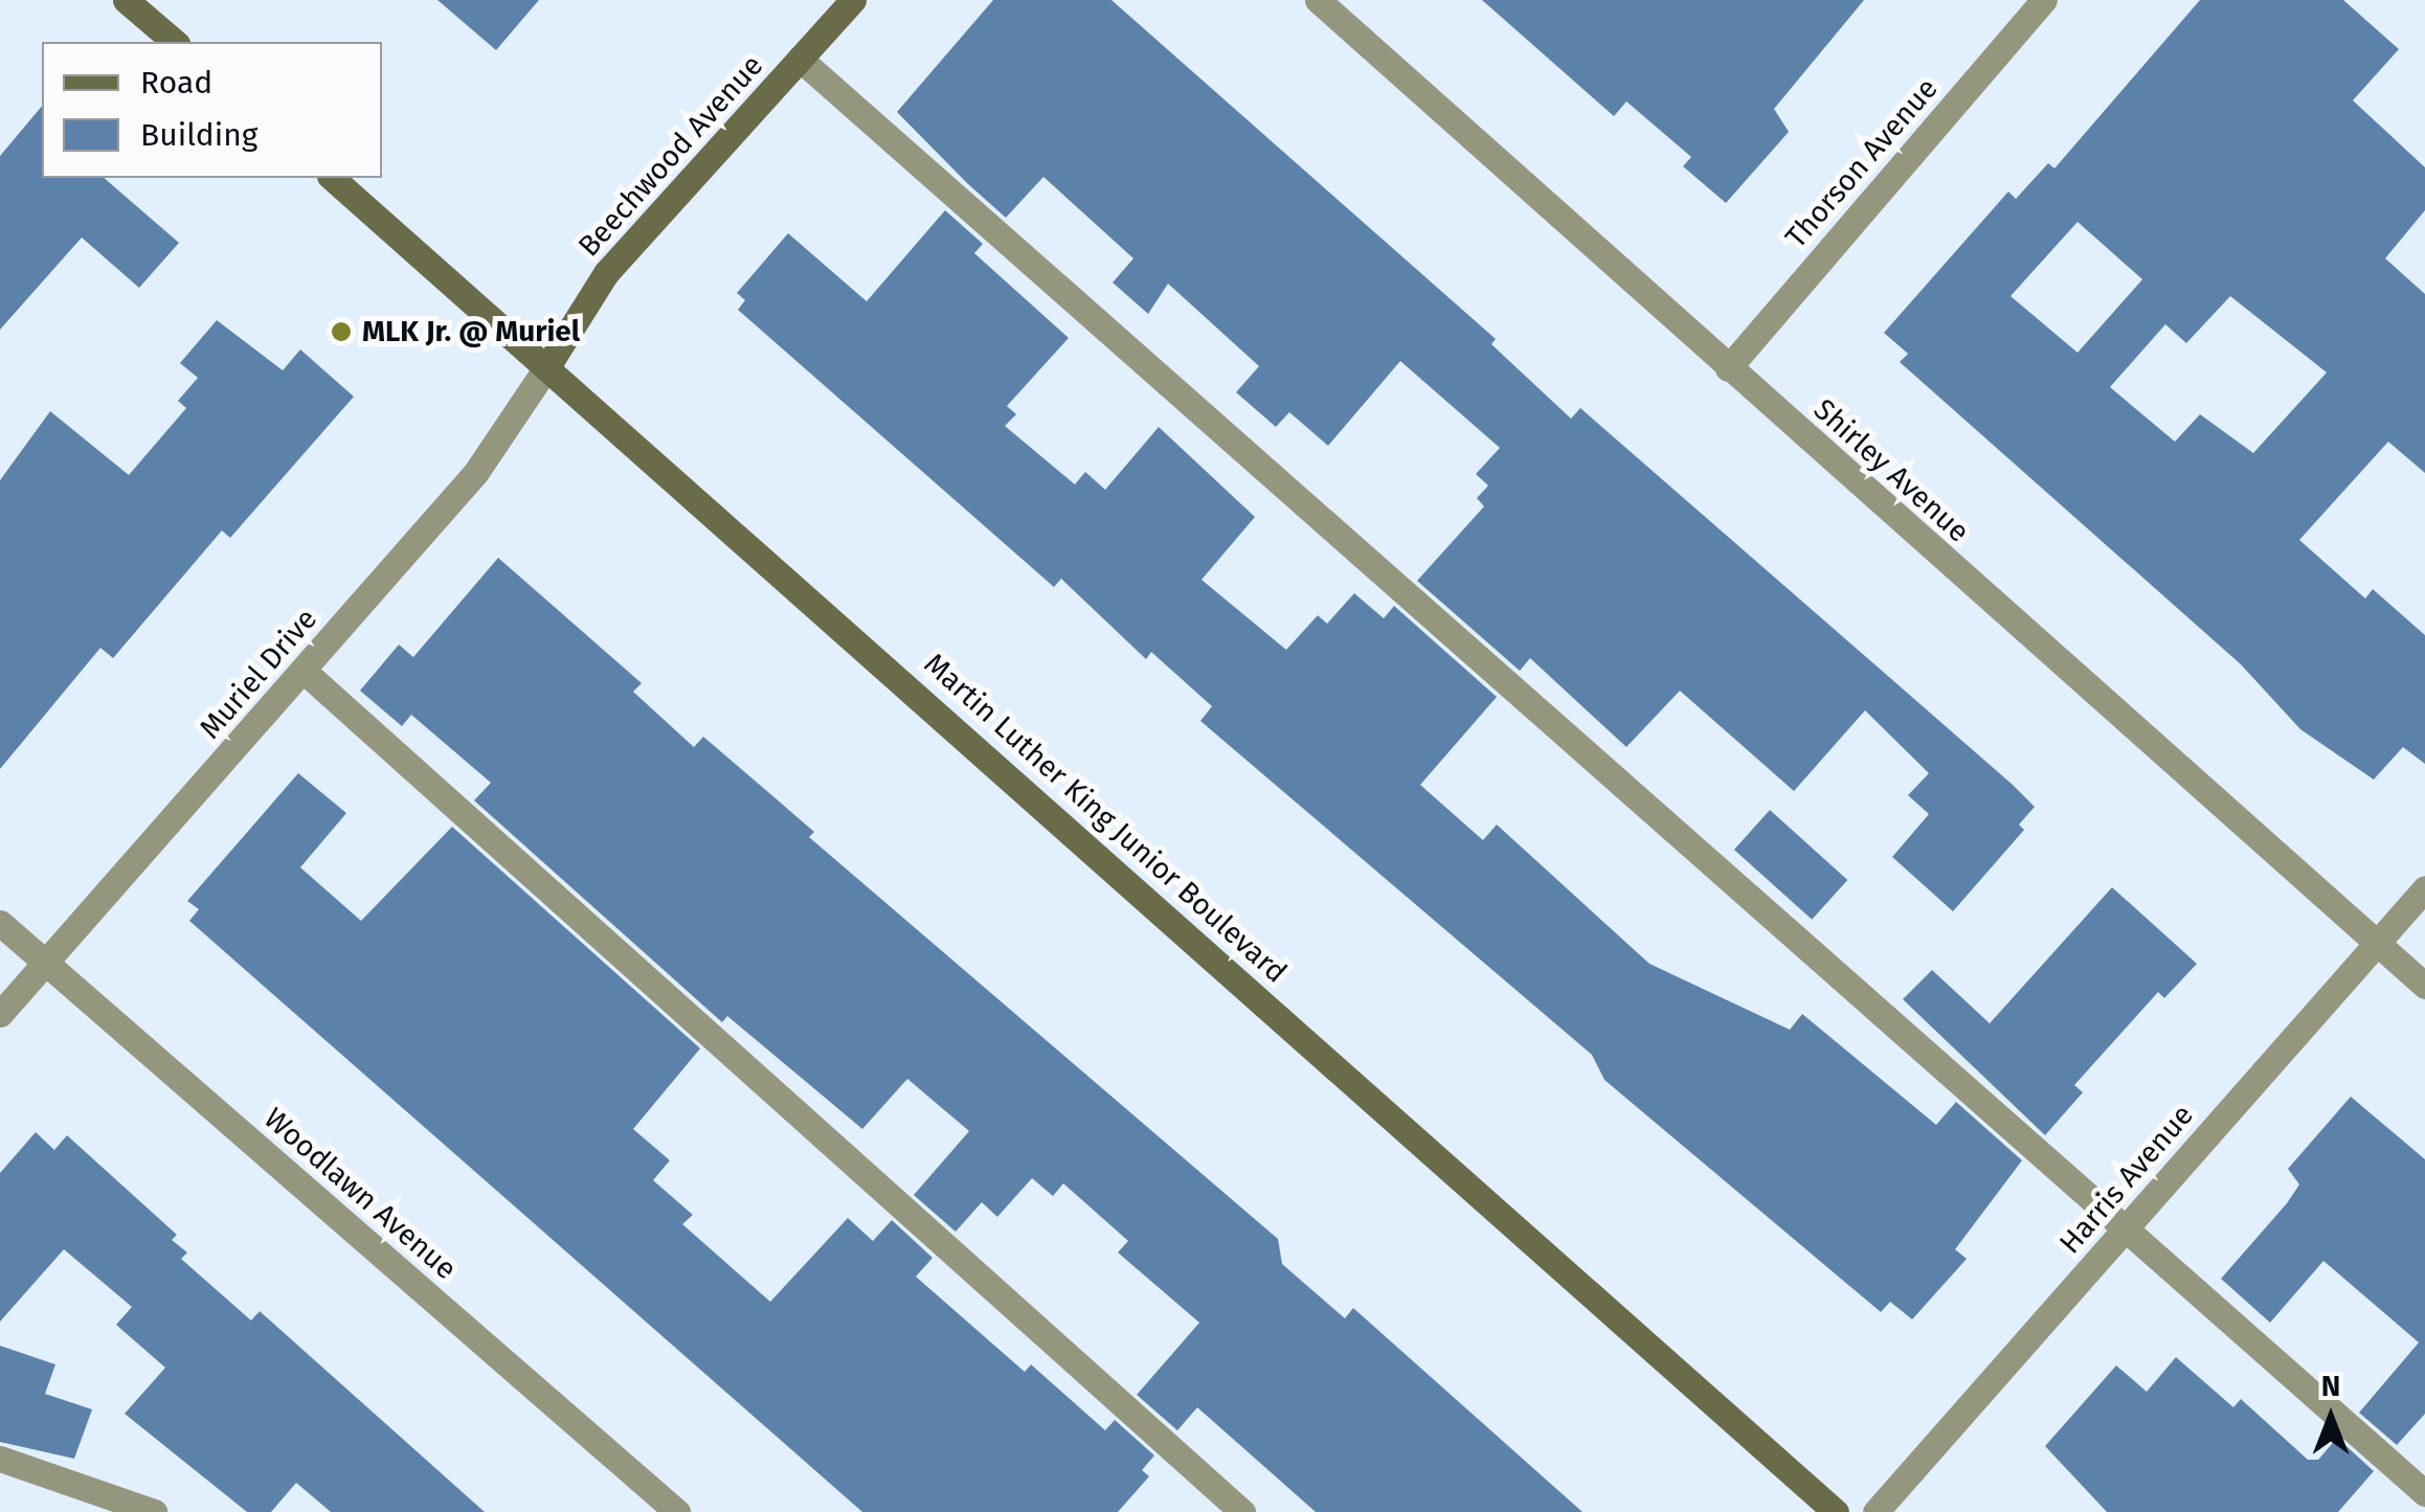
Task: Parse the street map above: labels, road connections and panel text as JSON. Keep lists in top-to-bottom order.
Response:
{
  "streets": {
    "main road": ["Beechwood Avenue", "Martin Luther King Junior Boulevard"],
    "street": [
      "Thorson Avenue",
      "Shirley Avenue",
      "Muriel Drive",
      "Harris Avenue",
      "Woodlawn Avenue"
    ]
  },
  "crossings": [
    ["Beechwood Avenue", "Muriel Drive"],
    ["Beechwood Avenue", "Martin Luther King Junior Boulevard"],
    ["Thorson Avenue", "Shirley Avenue"],
    ["Shirley Avenue", "Harris Avenue"],
    ["Muriel Drive", "Martin Luther King Junior Boulevard"],
    ["Muriel Drive", "Woodlawn Avenue"]
  ],
  "places": ["MLK Jr. @ Muriel"],
  "legend": ["Road", "Building"],
  "north": "top"
}
